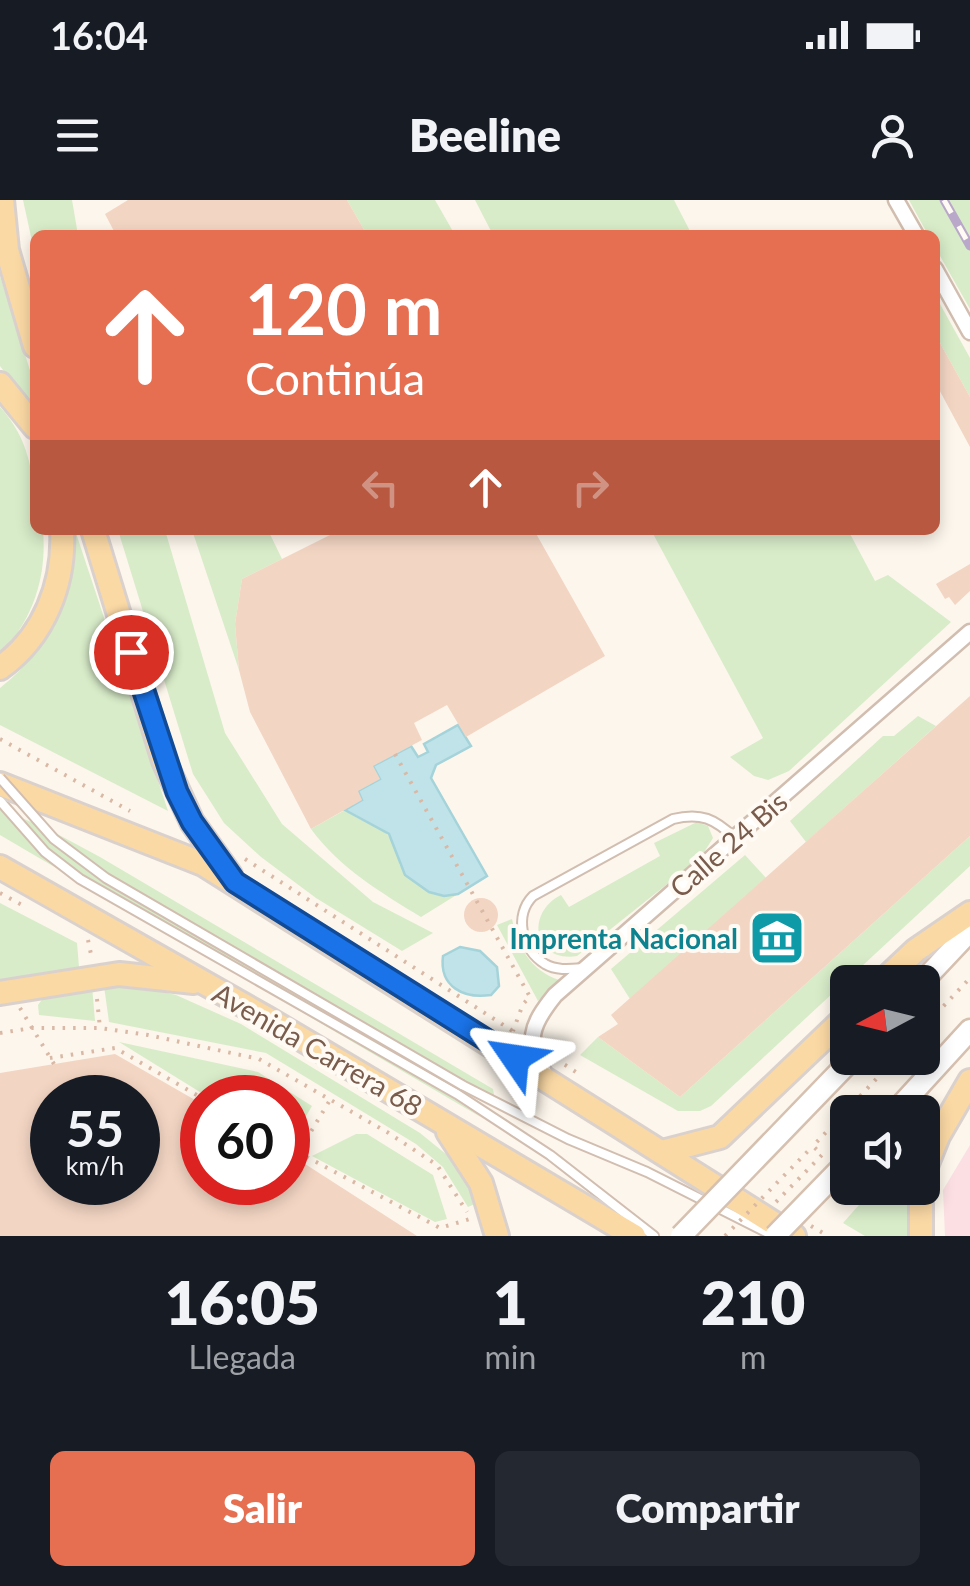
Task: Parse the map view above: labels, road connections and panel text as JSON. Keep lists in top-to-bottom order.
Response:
{
  "streets": {
    "main road": ["Avenida Carrera 68"],
    "street": ["Calle 24 Bis"]
  },
  "places": {
    "museum": ["Imprenta Nacional"]
  },
  "north": "left",
  "page": {
    "status": "16:04",
    "header": "Beeline",
    "turn": ["120 m", "Continúa"],
    "speed": "55 km/h",
    "limit": "60",
    "eta": [
      "16:05",
      "Llegada",
      "1",
      "min",
      "210",
      "m"
    ],
    "buttons": ["Salir", "Compartir"]
  }
}
